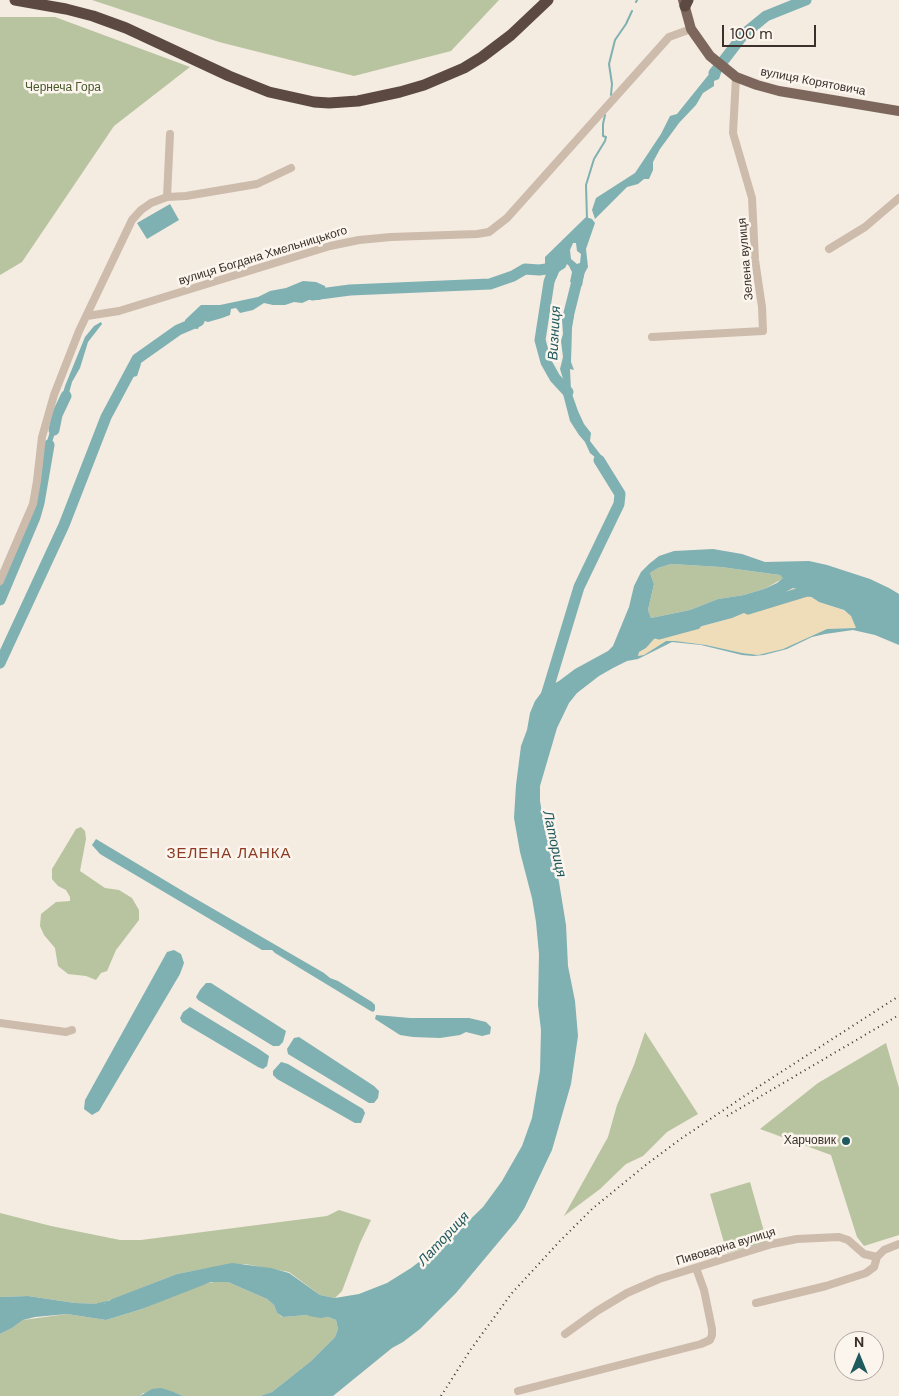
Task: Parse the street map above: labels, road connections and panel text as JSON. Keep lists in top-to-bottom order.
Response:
{
  "streets": {
    "main road": ["вулиця Корятовича"],
    "street": ["вулиця Богдана Хмельницького", "Зелена вулиця", "Пивоварна вулиця"]
  },
  "crossings": [
    ["вулиця Корятовича", "вулиця Богдана Хмельницького"],
    ["вулиця Корятовича", "Зелена вулиця"]
  ],
  "districts": ["ЗЕЛЕНА ЛАНКА"],
  "water": ["Визниця", "Латориця"],
  "parks": ["Чернеча Гора"],
  "places": ["Харчовик"],
  "scale_bar": "100 m",
  "north": "top"
}
